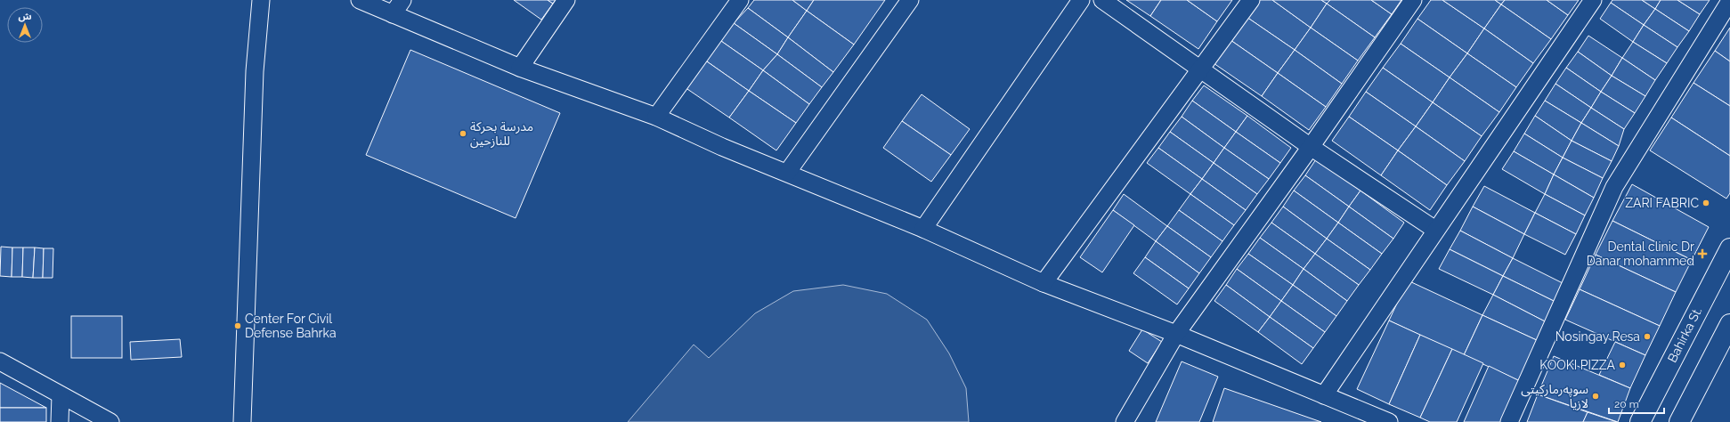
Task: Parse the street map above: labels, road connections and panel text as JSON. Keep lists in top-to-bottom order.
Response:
{
  "streets": {
    "main road": ["Bahirka St."]
  },
  "places": {
    "other": [
      "مدرسة بحركة للنازحين",
      "ZARI FABRIC",
      "Center For Civil Defense Bahrka",
      "Nosingay Resa",
      "KOOKI PIZZA",
      "سوپه‌رمارکیتی لازیا"
    ],
    "health": ["Dental clinic Dr Danar mohammed"]
  },
  "scale_bar": "20 m",
  "north": "top"
}
